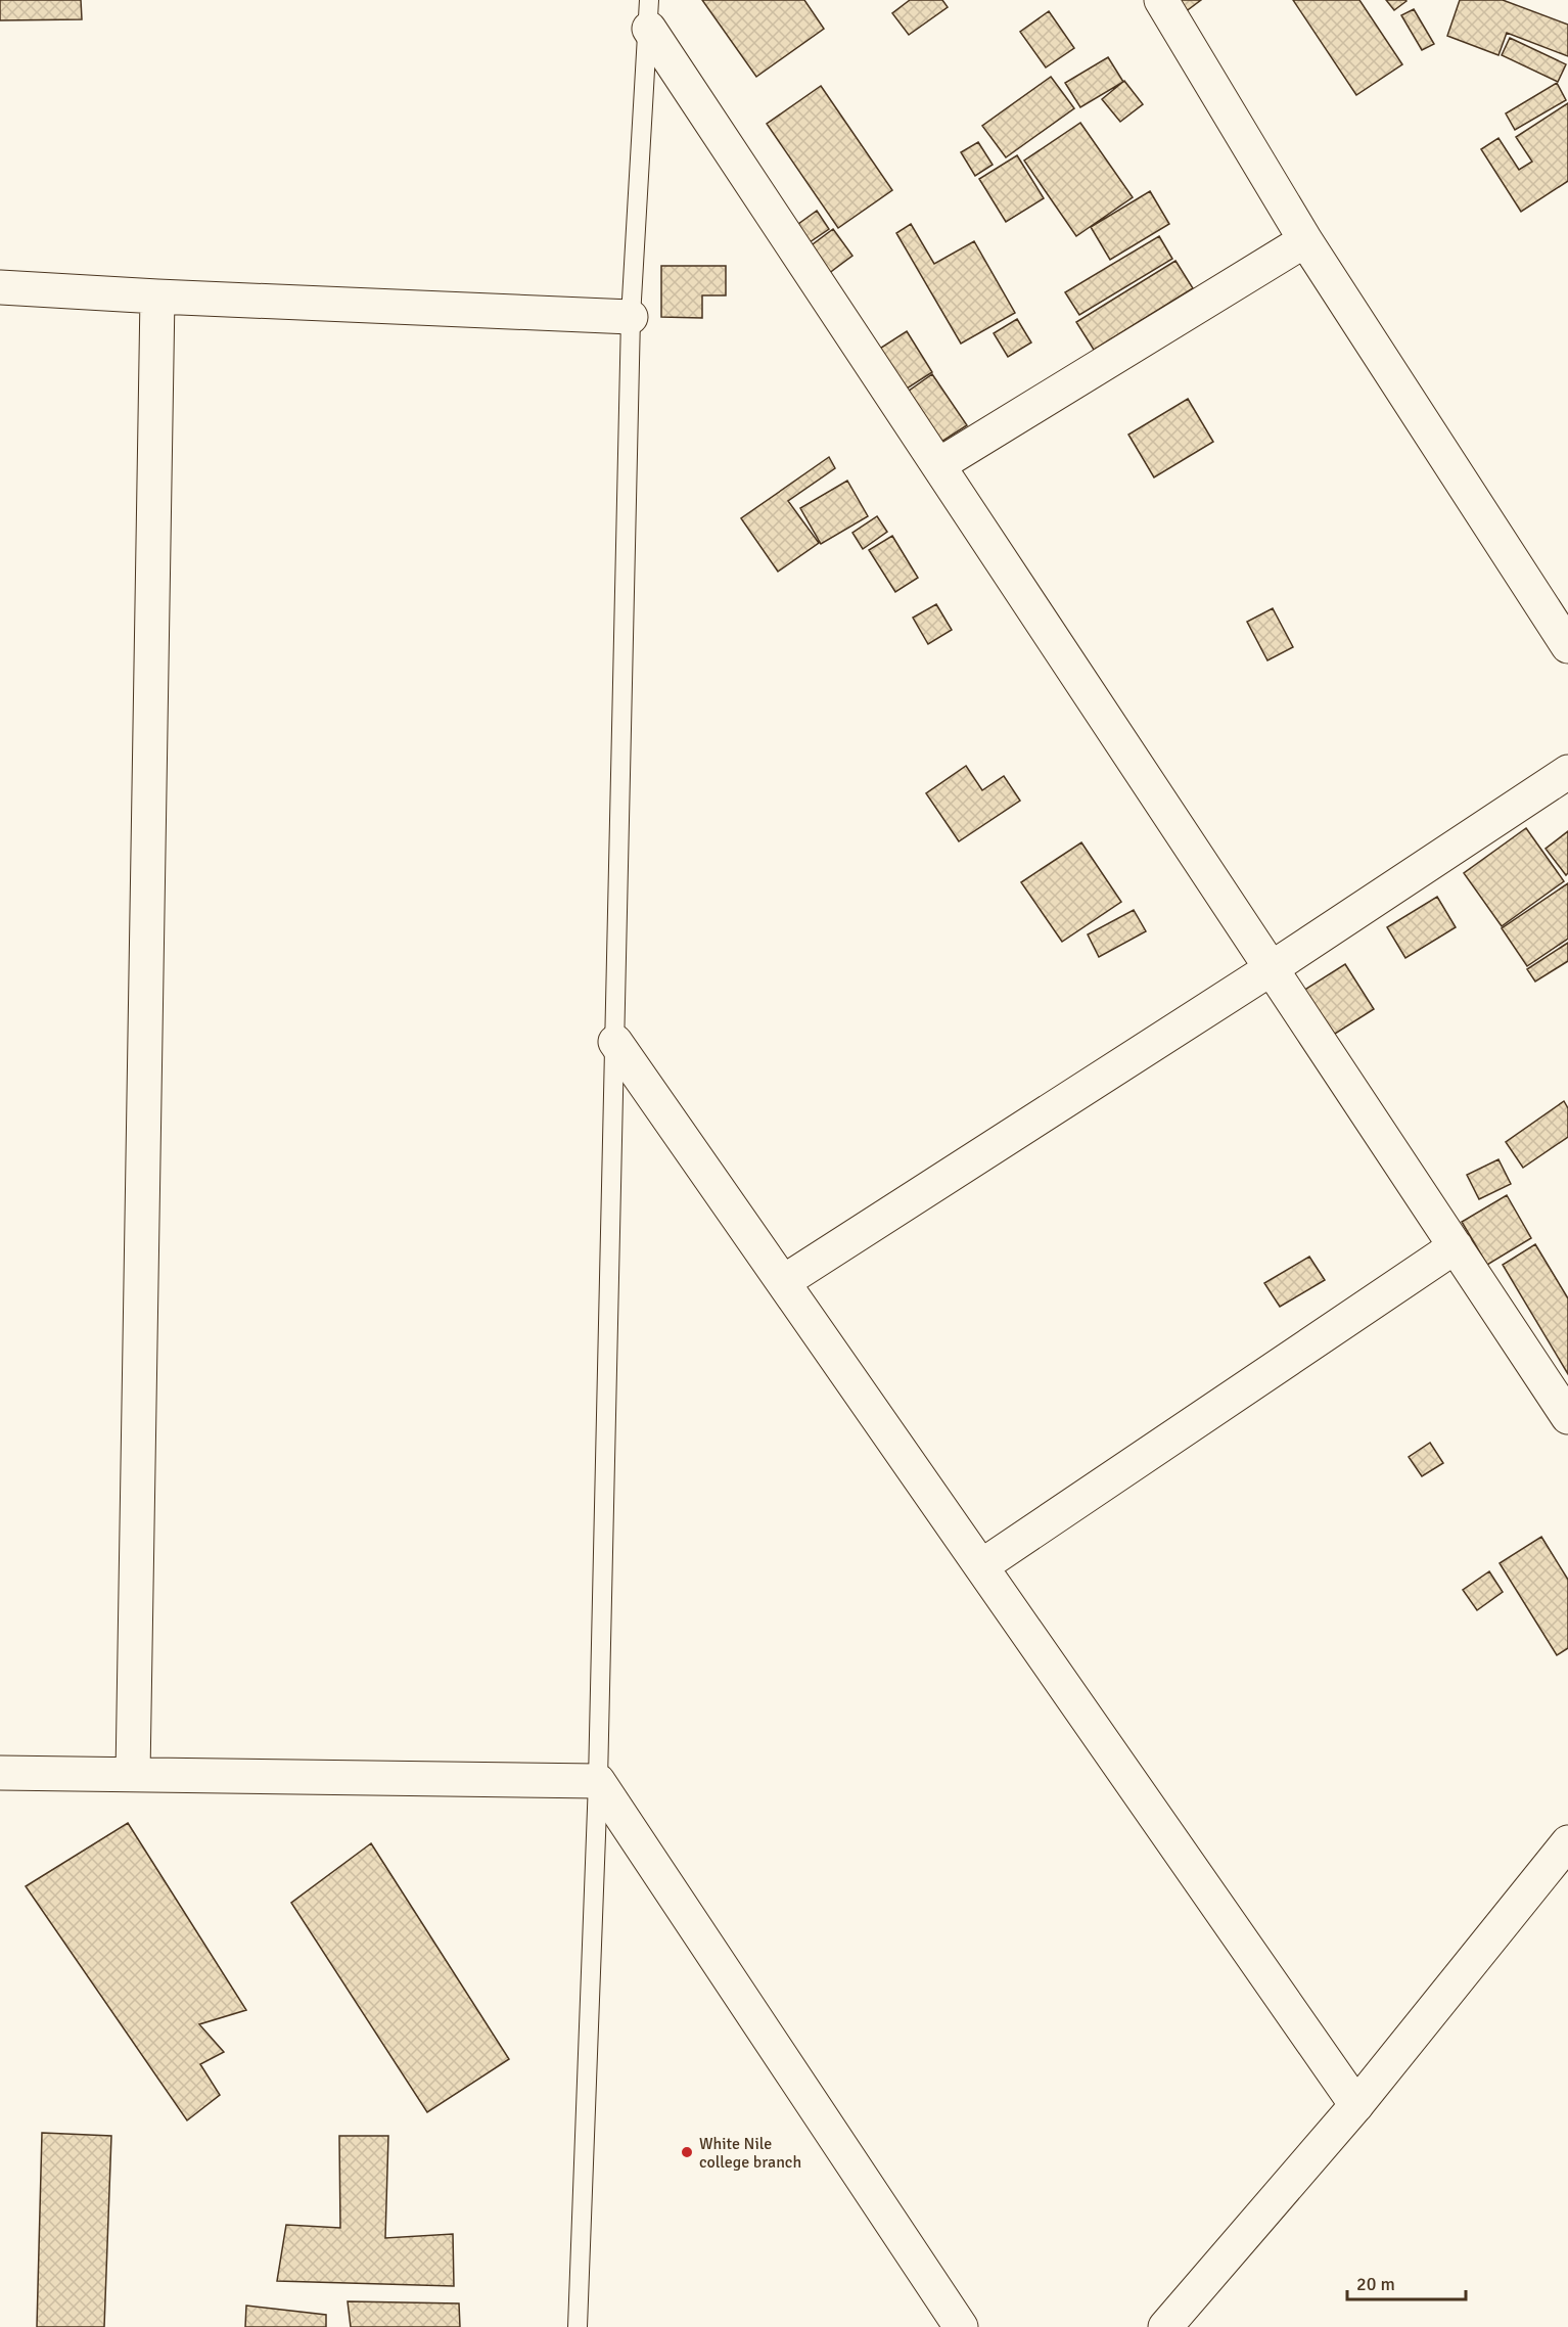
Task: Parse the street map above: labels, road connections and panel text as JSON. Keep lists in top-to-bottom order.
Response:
{
  "places": ["White Nile college branch"],
  "scale_bar": "20 m"
}
